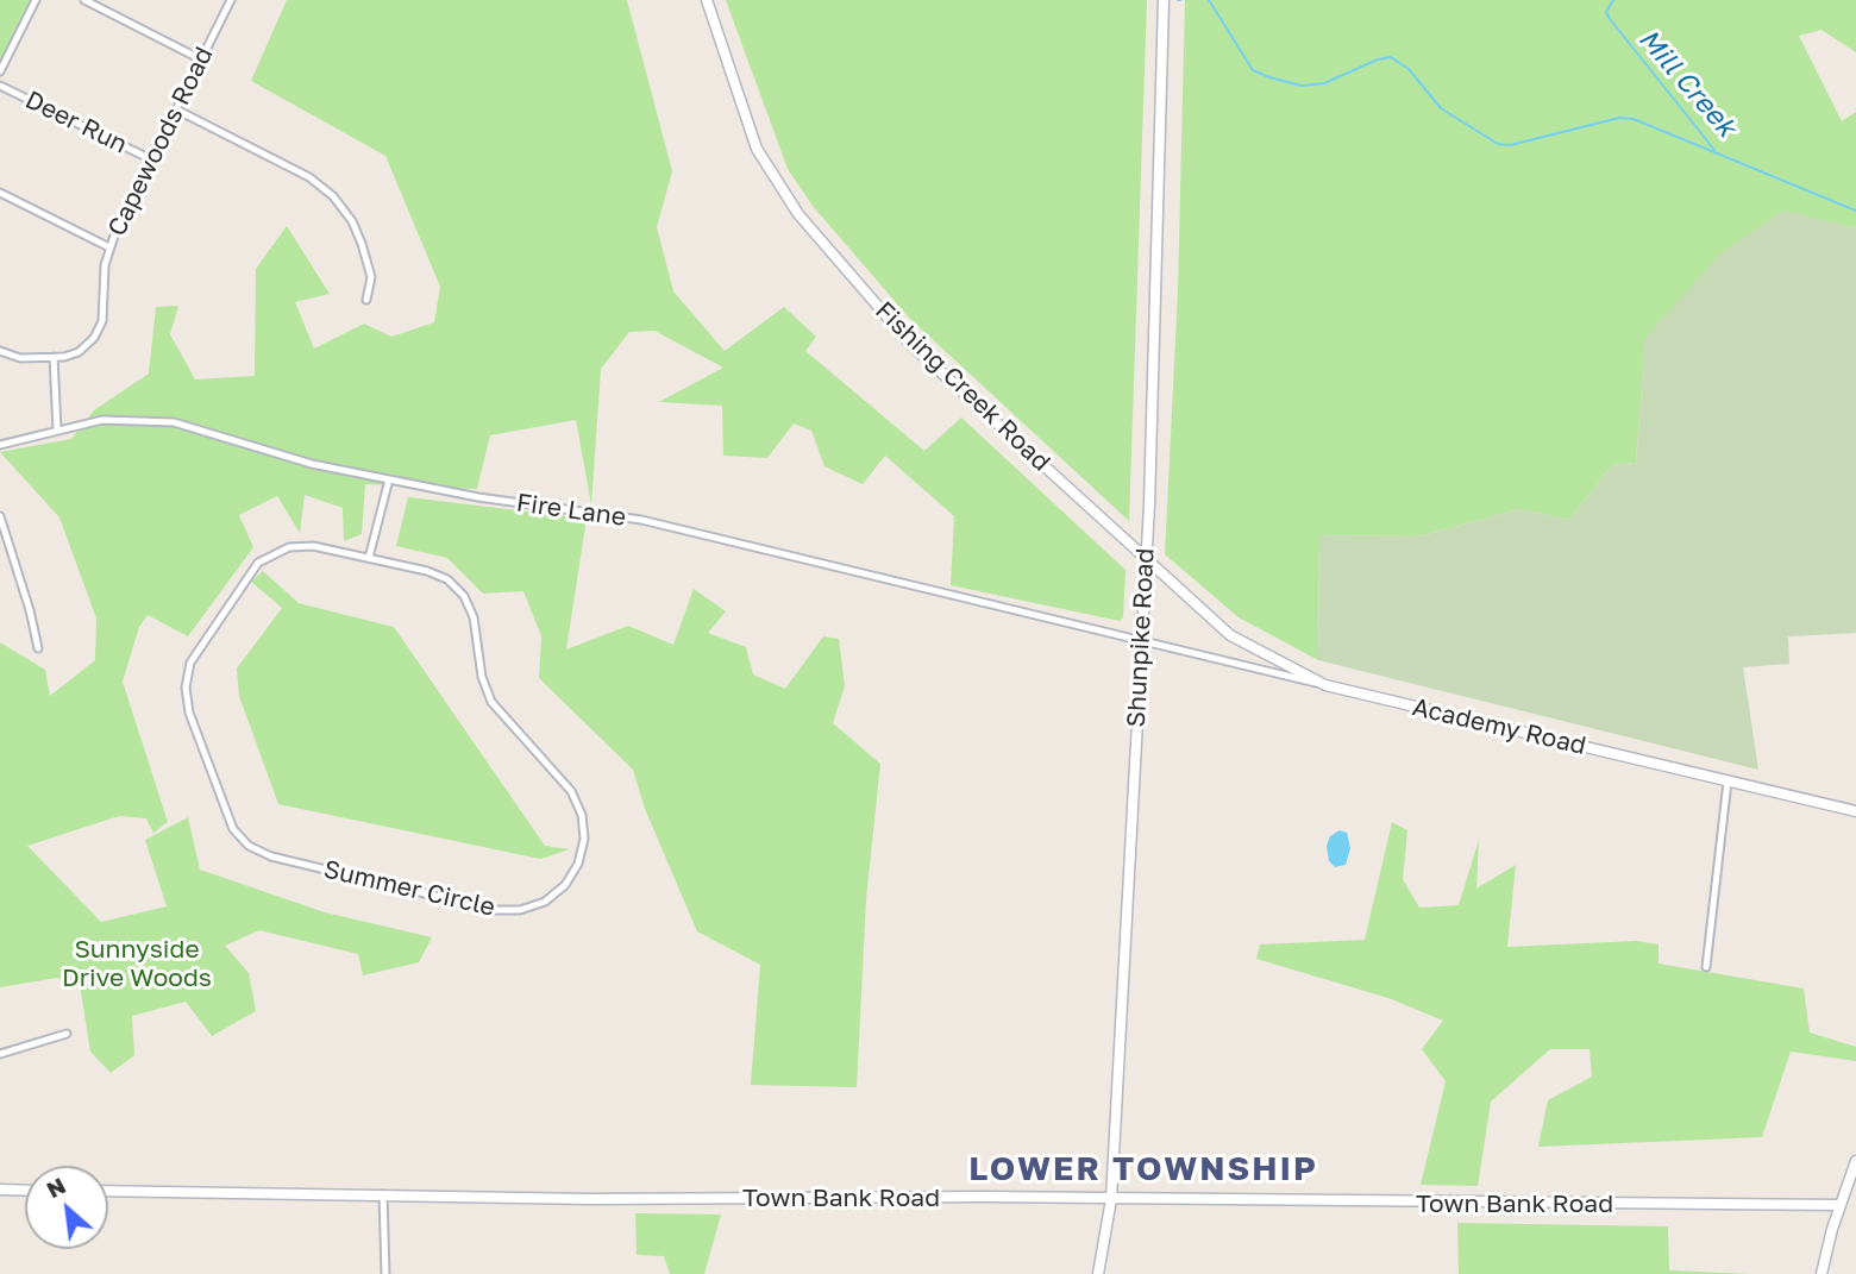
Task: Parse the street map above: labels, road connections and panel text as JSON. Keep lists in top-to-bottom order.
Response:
{
  "streets": {
    "street": [
      "Deer Run",
      "Capewoods Road",
      "Fishing Creek Road",
      "Fire Lane",
      "Shunpike Road",
      "Academy Road",
      "Summer Circle",
      "Town Bank Road"
    ]
  },
  "crossings": [
    ["Deer Run", "Capewoods Road"],
    ["Fishing Creek Road", "Shunpike Road"],
    ["Fishing Creek Road", "Academy Road"],
    ["Fire Lane", "Shunpike Road"],
    ["Fire Lane", "Academy Road"],
    ["Shunpike Road", "Academy Road"],
    ["Shunpike Road", "Town Bank Road"]
  ],
  "districts": ["LOWER TOWNSHIP"],
  "water": ["Mill Creek"],
  "parks": ["Sunnyside Drive Woods"],
  "north": "top left"
}
